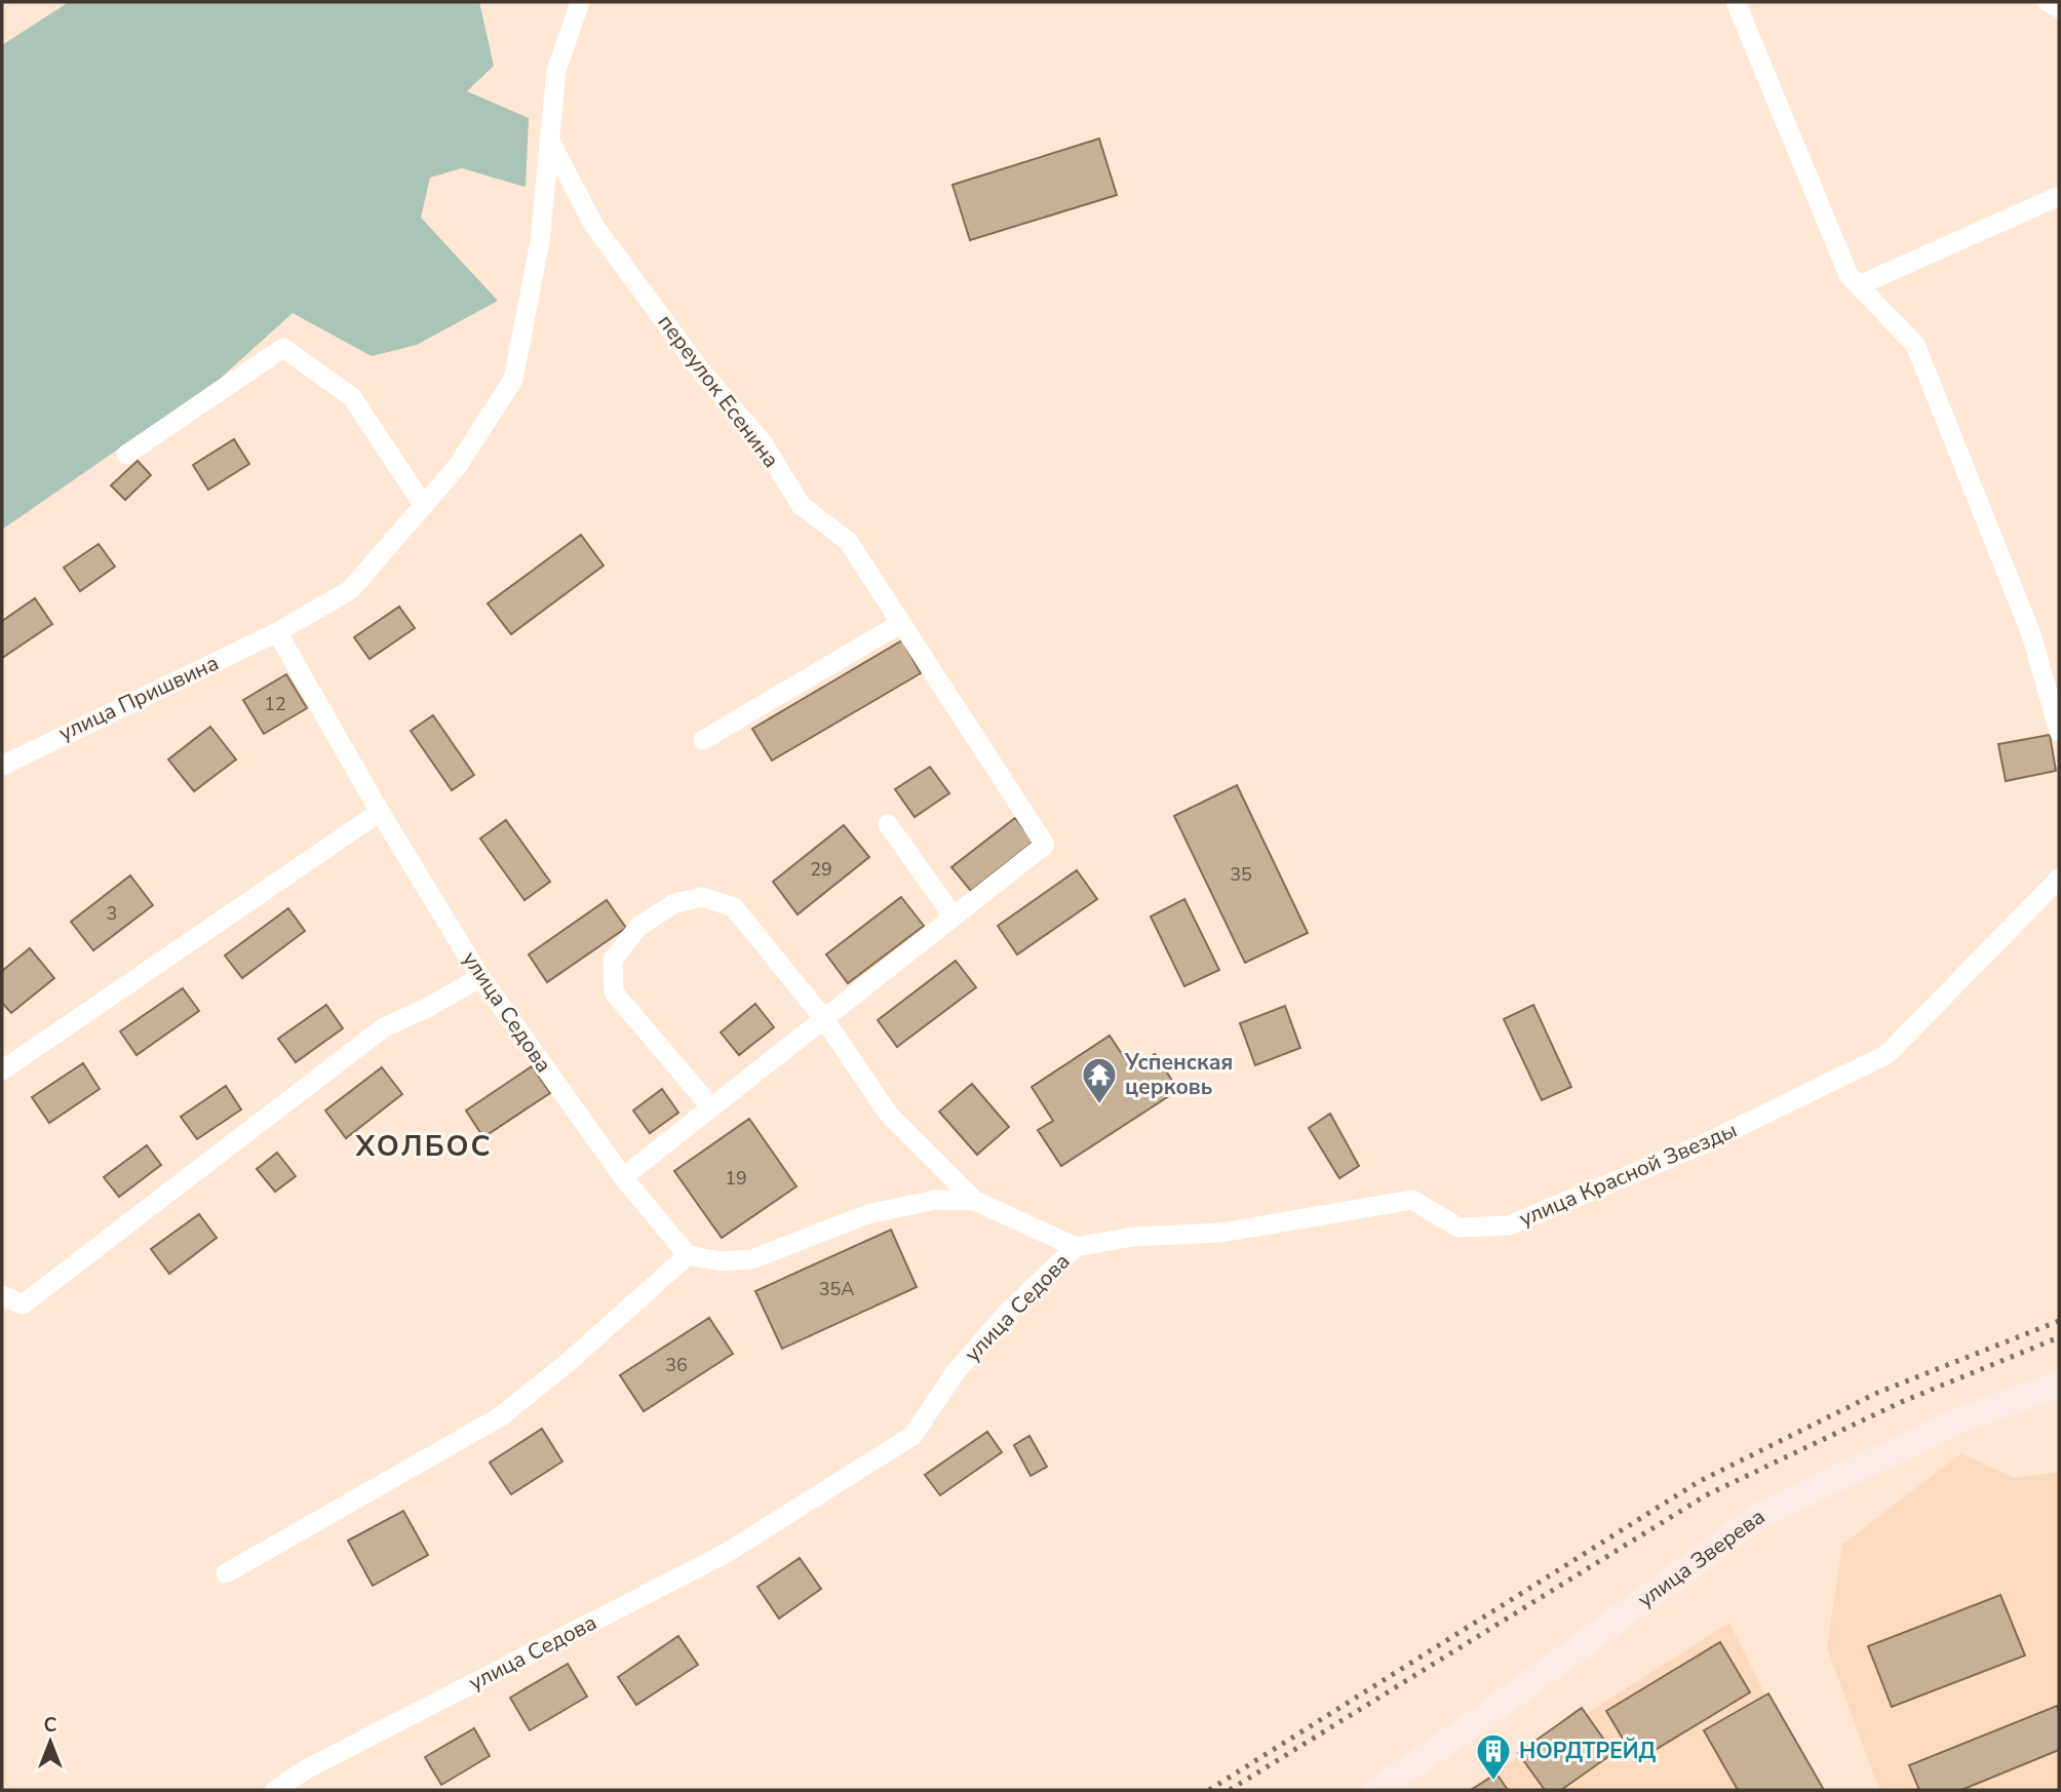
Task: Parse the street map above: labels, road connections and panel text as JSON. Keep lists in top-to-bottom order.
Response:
{
  "streets": {
    "main road": ["улица Зверева"],
    "street": [
      "переулок Есенина",
      "улица Пришвина",
      "улица Седова",
      "улица Красной Звезды"
    ]
  },
  "crossings": [
    ["переулок Есенина", "улица Пришвина"],
    ["улица Пришвина", "улица Седова"],
    ["улица Седова", "улица Красной Звезды"]
  ],
  "districts": ["ХОЛБОС"],
  "places": {
    "temple": ["Успенская церковь"],
    "building": ["НОРДТРЕЙД"]
  },
  "house_numbers": [
    "12",
    "29",
    "35",
    "3",
    "19",
    "35А",
    "36"
  ],
  "north": "top"
}
